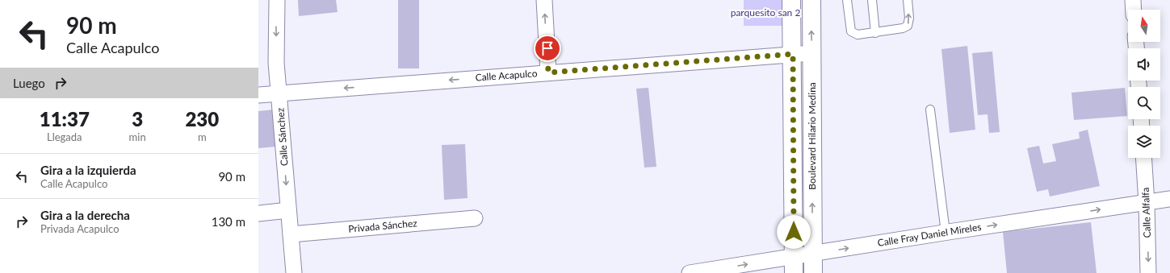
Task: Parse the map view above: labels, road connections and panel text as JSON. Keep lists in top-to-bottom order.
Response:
{
  "streets": {
    "main road": ["Boulevard Hilario Medina"],
    "street": [
      "Calle Acapulco",
      "Calle Sánchez",
      "Calle Alfalfa",
      "Privada Sánchez",
      "Calle Fray Daniel Mireles"
    ]
  },
  "crossings": [
    ["Calle Acapulco", "Boulevard Hilario Medina"],
    ["Calle Acapulco", "Calle Sánchez"],
    ["Boulevard Hilario Medina", "Calle Fray Daniel Mireles"],
    ["Calle Sánchez", "Privada Sánchez"],
    ["Calle Alfalfa", "Calle Fray Daniel Mireles"]
  ],
  "one_way": [
    "Calle Acapulco",
    "Calle Sánchez",
    "Calle Alfalfa",
    "Calle Fray Daniel Mireles"
  ],
  "parks": ["parquesito san 2"],
  "north": "top",
  "page": {
    "turn": ["90 m", "Calle Acapulco"],
    "then": "Luego",
    "eta": [
      "11:37",
      "Llegada",
      "3",
      "min",
      "230",
      "m"
    ],
    "list": [
      {
        "name": "Gira a la izquierda",
        "note": "Calle Acapulco",
        "value": "90 m"
      },
      {
        "name": "Gira a la derecha",
        "note": "Privada Acapulco",
        "value": "130 m"
      }
    ]
  }
}
